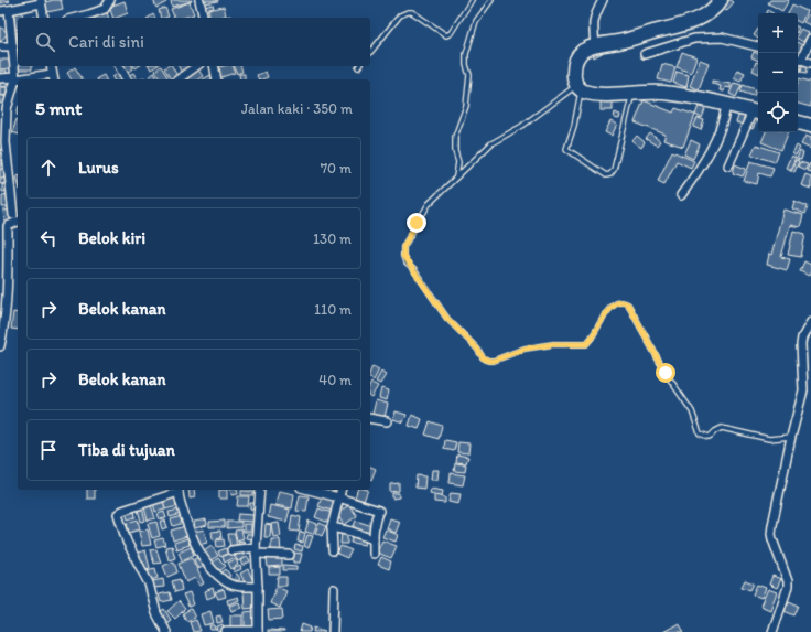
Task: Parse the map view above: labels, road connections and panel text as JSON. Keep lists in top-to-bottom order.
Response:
{
  "page": {
    "map_buttons": ["+", "−"],
    "search": "Cari di sini",
    "heading": ["5 mnt", "Jalan kaki · 350 m"],
    "list": [
      ["Lurus", "70 m"],
      ["Belok kiri", "130 m"],
      ["Belok kanan", "110 m"],
      ["Belok kanan", "40 m"],
      "Tiba di tujuan"
    ]
  }
}
